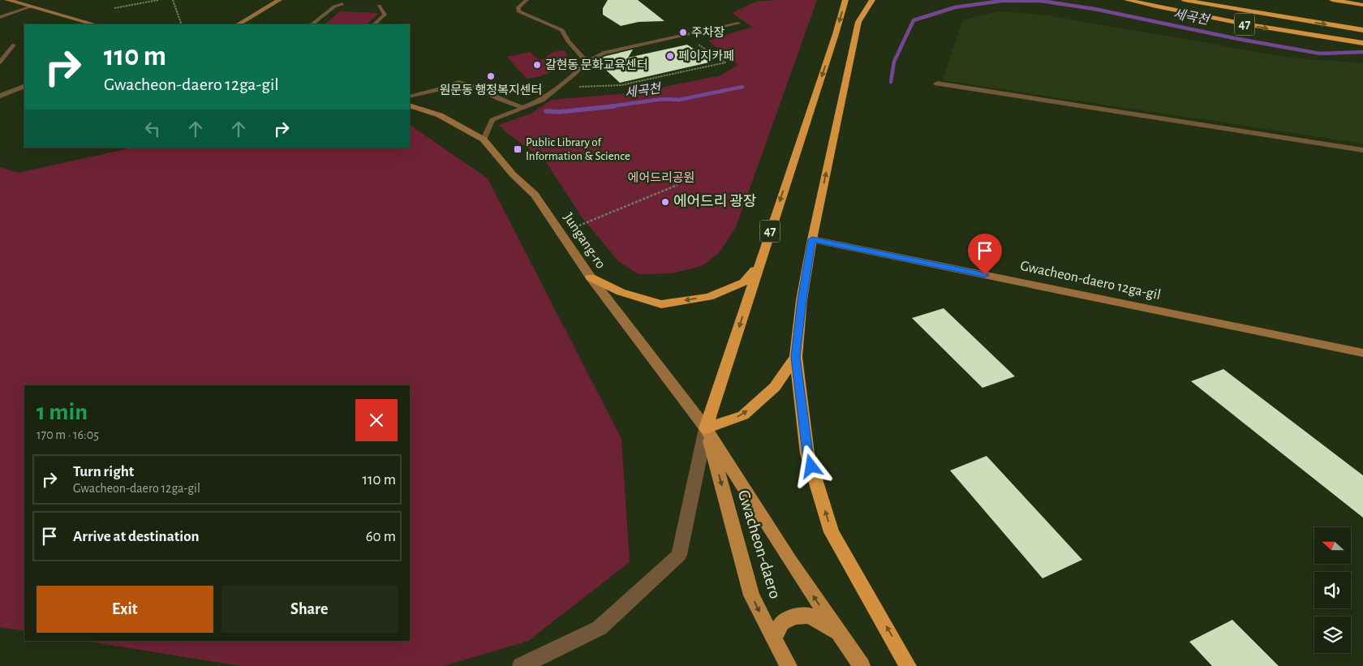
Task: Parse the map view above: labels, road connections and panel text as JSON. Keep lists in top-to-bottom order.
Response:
{
  "streets": {
    "highway": ["47"],
    "main road": ["Gwacheon-daero"],
    "street": ["Jungang-ro", "Gwacheon-daero 12ga-gil"]
  },
  "crossings": [
    ["47", "Jungang-ro"],
    ["47", "Gwacheon-daero"],
    ["Jungang-ro", "Gwacheon-daero"]
  ],
  "water": ["세곡천"],
  "parks": ["에어드리공원"],
  "places": {
    "other": [
      "주차장",
      "페이지카페",
      "갈현동 문화교육센터",
      "원문동 행정복지센터",
      "에어드리 광장"
    ],
    "transit": ["Public Library of Information & Science"]
  },
  "north": "left",
  "page": {
    "turn": ["110 m", "Gwacheon-daero 12ga-gil"],
    "heading": ["1 min", "170 m · 16:05"],
    "list": [
      {
        "name": "Turn right",
        "note": "Gwacheon-daero 12ga-gil",
        "value": "110 m"
      },
      {
        "name": "Arrive at destination",
        "value": "60 m"
      }
    ],
    "buttons": ["Exit", "Share"]
  }
}
